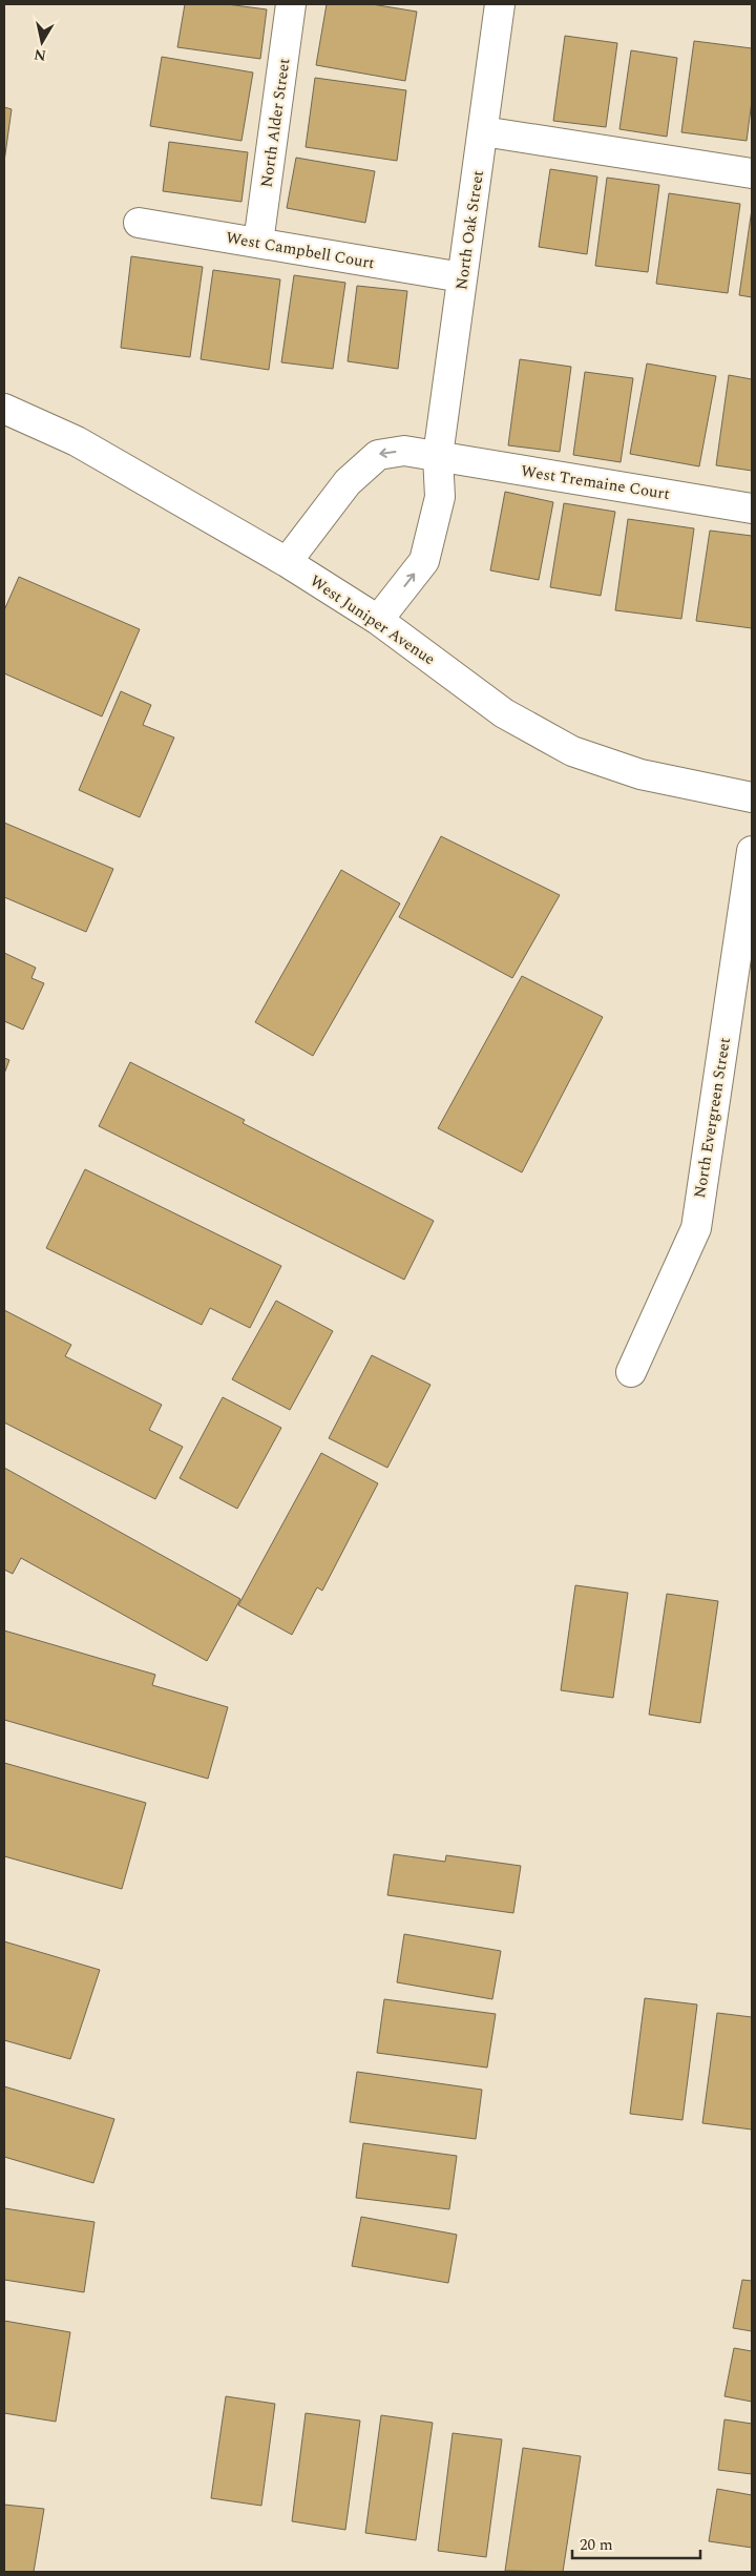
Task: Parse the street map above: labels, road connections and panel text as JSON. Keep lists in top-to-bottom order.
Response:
{
  "streets": {
    "street": [
      "North Alder Street",
      "North Oak Street",
      "West Campbell Court",
      "West Tremaine Court",
      "West Juniper Avenue",
      "North Evergreen Street"
    ]
  },
  "crossings": [
    ["North Alder Street", "West Campbell Court"],
    ["North Oak Street", "West Campbell Court"],
    ["North Oak Street", "West Tremaine Court"],
    ["North Oak Street", "West Juniper Avenue"]
  ],
  "scale_bar": "20 m",
  "north": "bottom"
}
